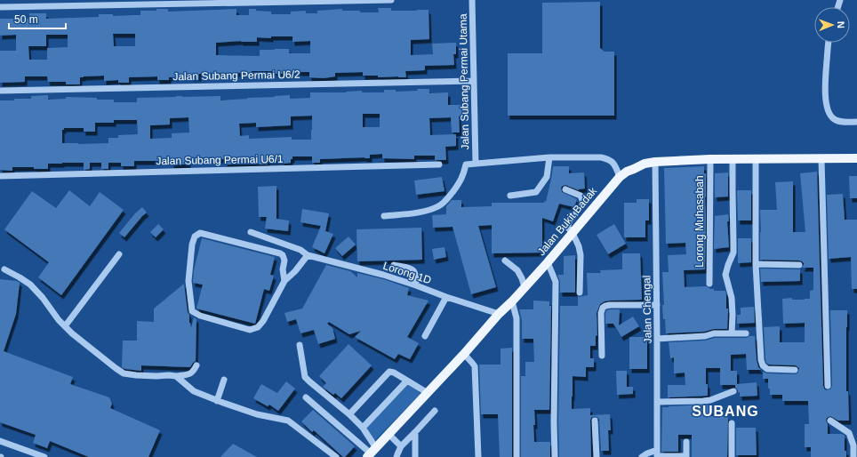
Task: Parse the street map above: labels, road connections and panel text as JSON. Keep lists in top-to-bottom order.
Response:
{
  "streets": {
    "main road": ["Jalan Bukit Badak"],
    "street": [
      "Jalan Subang Permai U6/2",
      "Jalan Subang Permai Utama",
      "Jalan Subang Permai U6/1",
      "Lorong Muhasabah",
      "Lorong 1D",
      "Jalan Chengal"
    ]
  },
  "crossings": [
    ["Jalan Subang Permai U6/2", "Jalan Subang Permai Utama"],
    ["Jalan Bukit Badak", "Lorong Muhasabah"],
    ["Jalan Bukit Badak", "Lorong 1D"],
    ["Jalan Bukit Badak", "Jalan Chengal"]
  ],
  "districts": ["SUBANG"],
  "scale_bar": "50 m",
  "north": "right"
}
